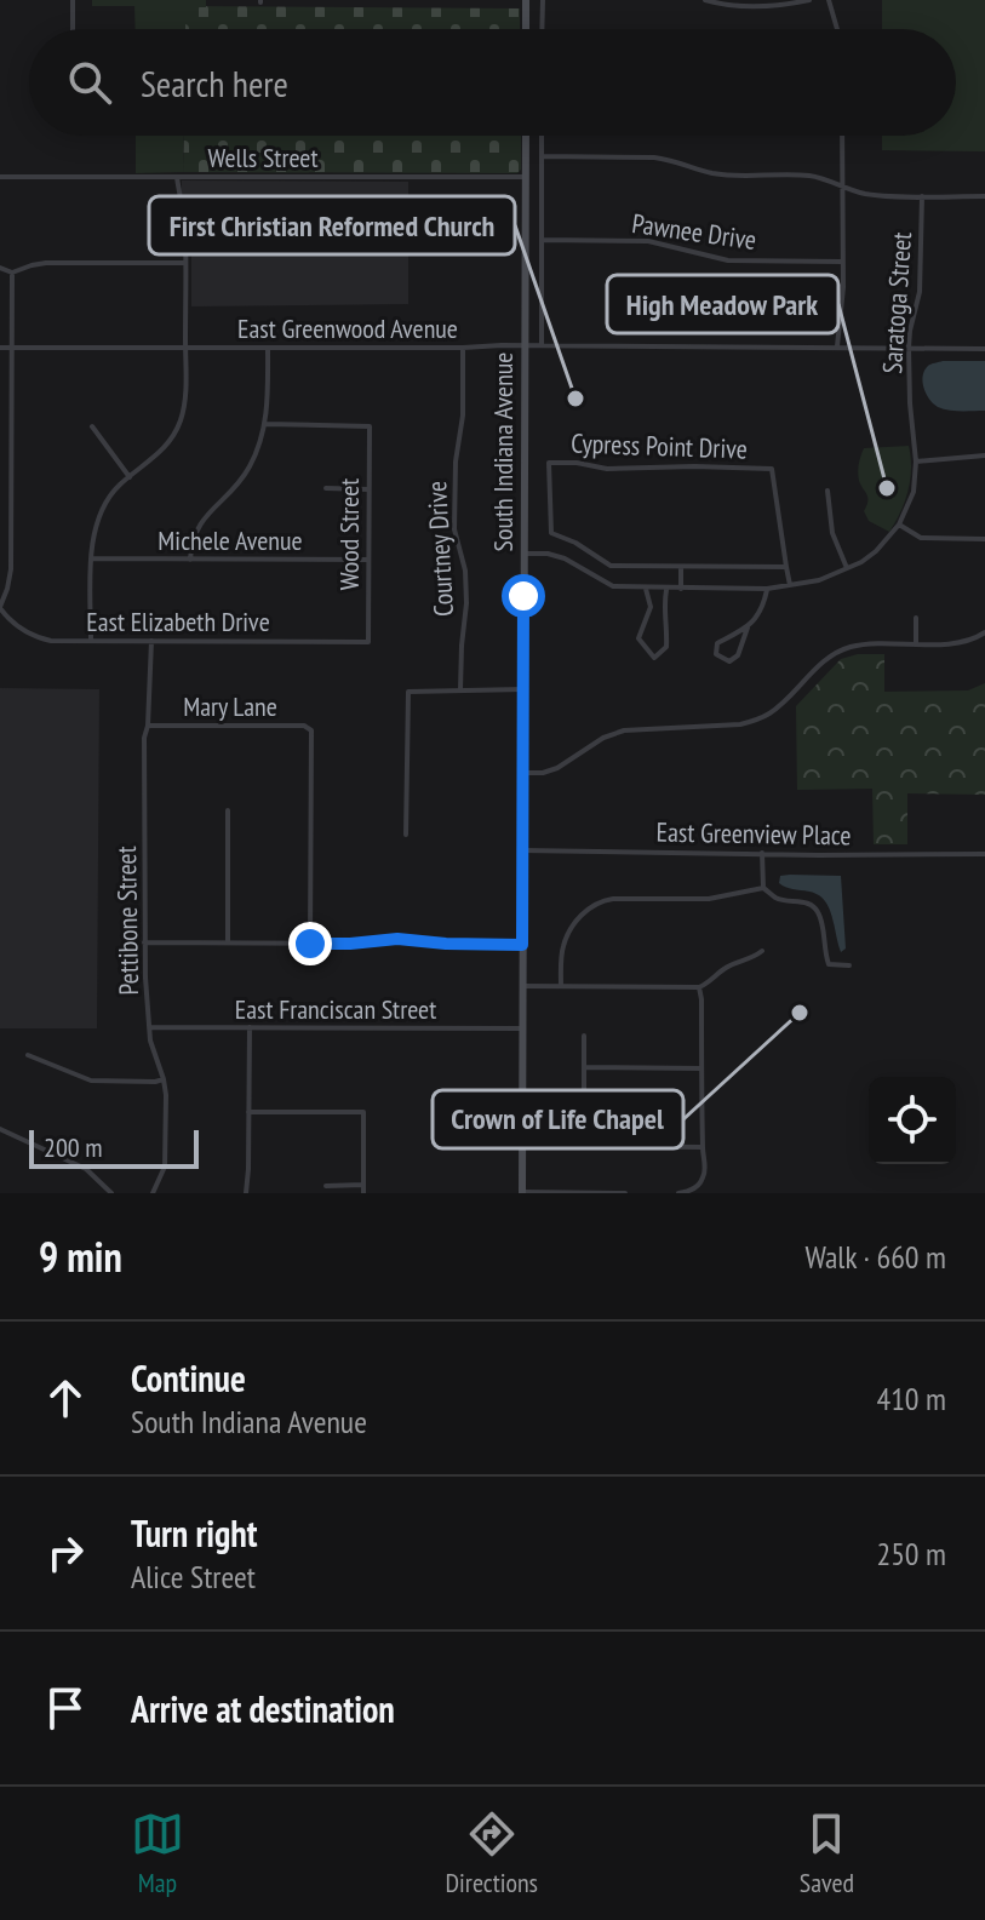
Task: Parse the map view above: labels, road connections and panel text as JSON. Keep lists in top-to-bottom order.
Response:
{
  "streets": {
    "main road": ["South Indiana Avenue"],
    "street": [
      "Wells Street",
      "Pawnee Drive",
      "Saratoga Street",
      "East Greenwood Avenue",
      "Cypress Point Drive",
      "Wood Street",
      "Michele Avenue",
      "Courtney Drive",
      "East Elizabeth Drive",
      "Mary Lane",
      "East Greenview Place",
      "Pettibone Street",
      "East Franciscan Street"
    ]
  },
  "crossings": [
    ["Wells Street", "South Indiana Avenue"],
    ["Saratoga Street", "East Greenwood Avenue"],
    ["East Greenwood Avenue", "South Indiana Avenue"],
    ["East Greenwood Avenue", "Courtney Drive"],
    ["South Indiana Avenue", "East Greenview Place"],
    ["South Indiana Avenue", "East Franciscan Street"],
    ["Wood Street", "Michele Avenue"],
    ["Wood Street", "East Elizabeth Drive"],
    ["East Elizabeth Drive", "Pettibone Street"],
    ["Mary Lane", "Pettibone Street"],
    ["Pettibone Street", "East Franciscan Street"]
  ],
  "places": ["First Christian Reformed Church", "High Meadow Park", "Crown of Life Chapel"],
  "scale_bar": "200 m",
  "page": {
    "search": "Search here",
    "scale": "200 m",
    "heading": ["9 min", "Walk · 660 m"],
    "list": [
      ["Continue", "South Indiana Avenue", "410 m"],
      ["Turn right", "Alice Street", "250 m"],
      "Arrive at destination"
    ],
    "nav": ["Map", "Directions", "Saved"]
  }
}
